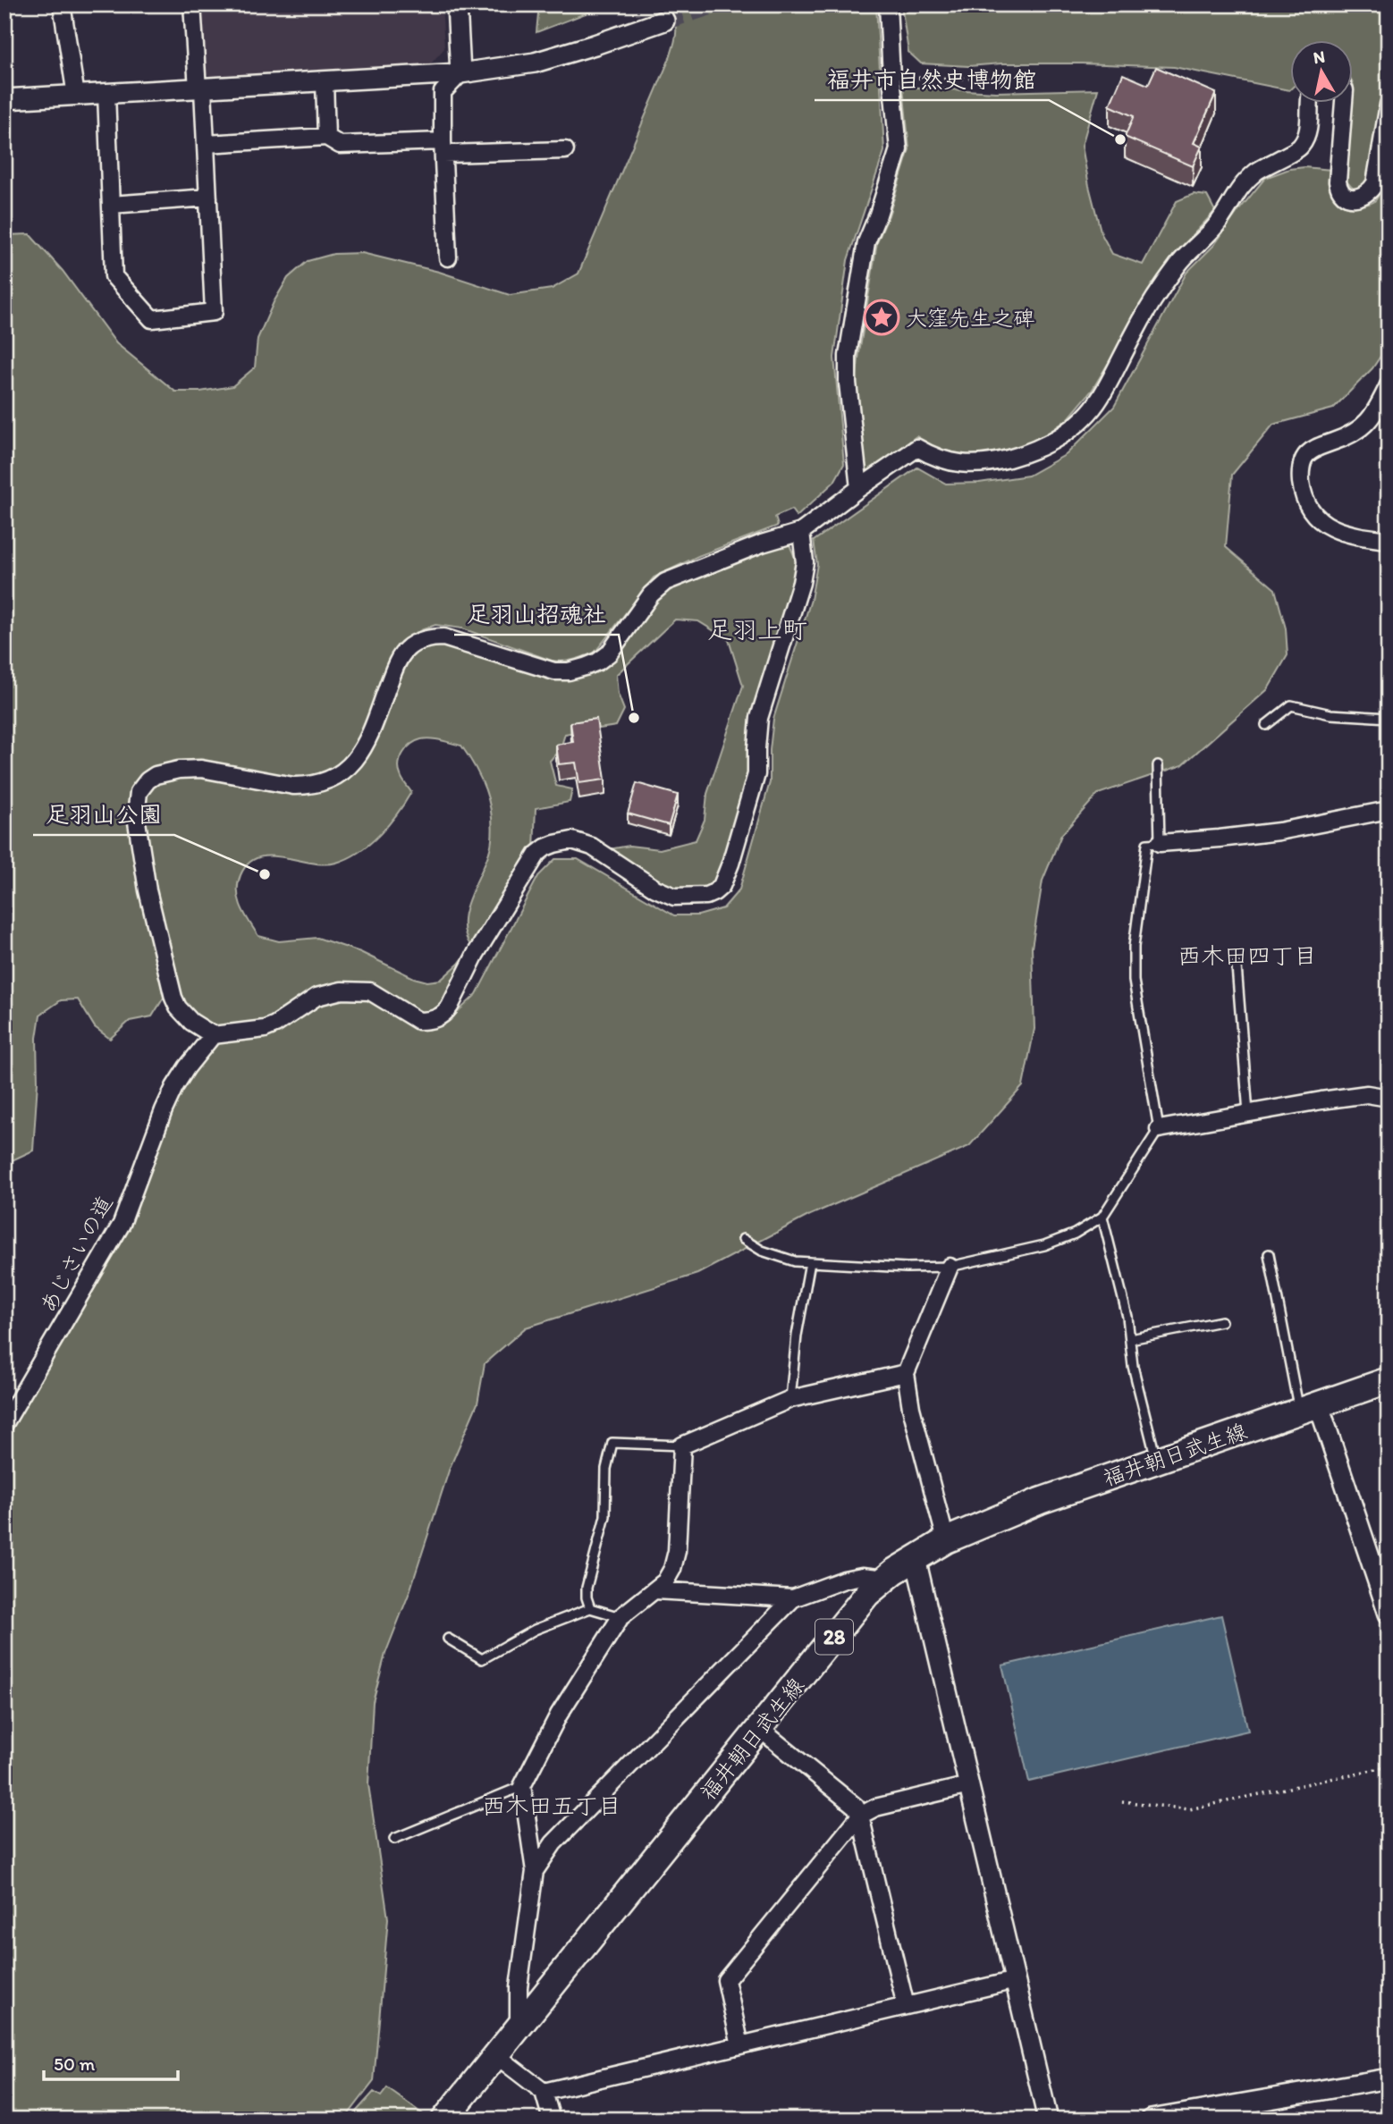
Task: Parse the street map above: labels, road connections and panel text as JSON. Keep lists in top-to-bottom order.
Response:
{
  "streets": {
    "main road": ["福井朝日武生線", "28"],
    "street": ["あじさいの道"]
  },
  "districts": ["足羽上町", "西木田四丁目", "西木田五丁目"],
  "places": {
    "other": ["福井市自然史博物館", "足羽山招魂社", "足羽山公園"],
    "place": ["大窪先生之碑"]
  },
  "scale_bar": "50 m",
  "north": "top"
}
